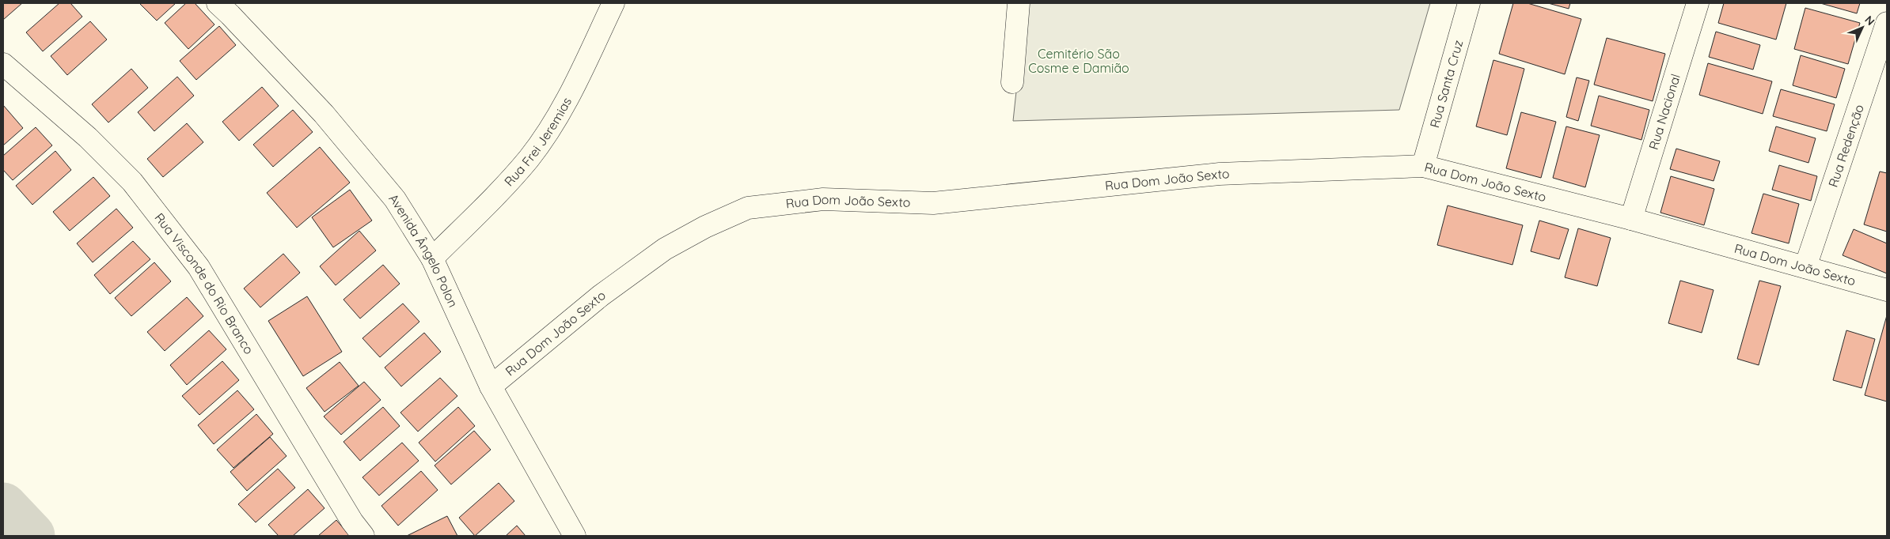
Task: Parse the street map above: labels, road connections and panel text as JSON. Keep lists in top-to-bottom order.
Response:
{
  "streets": {
    "street": [
      "Rua Santa Cruz",
      "Rua Nacional",
      "Rua Frei Jeremias",
      "Rua Redenção",
      "Rua Dom João Sexto",
      "Avenida Ângelo Polon",
      "Rua Visconde do Rio Branco"
    ]
  },
  "crossings": [
    ["Rua Santa Cruz", "Rua Dom João Sexto"],
    ["Rua Nacional", "Rua Dom João Sexto"],
    ["Rua Frei Jeremias", "Avenida Ângelo Polon"],
    ["Rua Redenção", "Rua Dom João Sexto"],
    ["Rua Dom João Sexto", "Avenida Ângelo Polon"]
  ],
  "parks": ["Cemitério São Cosme e Damião"],
  "north": "top right"
}
